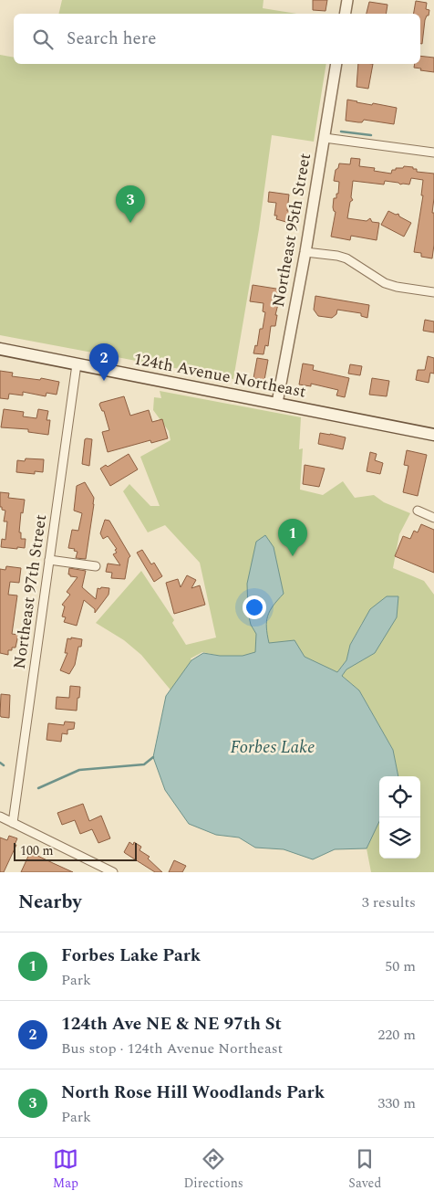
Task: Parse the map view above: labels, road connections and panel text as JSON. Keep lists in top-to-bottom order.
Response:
{
  "streets": {
    "main road": ["124th Avenue Northeast"],
    "street": ["Northeast 95th Street", "Northeast 97th Street"]
  },
  "crossings": [
    ["Northeast 95th Street", "124th Avenue Northeast"],
    ["124th Avenue Northeast", "Northeast 97th Street"]
  ],
  "water": ["Forbes Lake"],
  "scale_bar": "100 m",
  "page": {
    "search": "Search here",
    "pins": ["3", "2", "1"],
    "scale": "100 m",
    "heading": ["Nearby", "3 results"],
    "list": [
      {
        "mark": "1",
        "name": "Forbes Lake Park",
        "note": "Park",
        "value": "50 m"
      },
      {
        "mark": "2",
        "name": "124th Ave NE & NE 97th St",
        "note": "Bus stop · 124th Avenue Northeast",
        "value": "220 m"
      },
      {
        "mark": "3",
        "name": "North Rose Hill Woodlands Park",
        "note": "Park",
        "value": "330 m"
      }
    ],
    "nav": ["Map", "Directions", "Saved"]
  }
}
